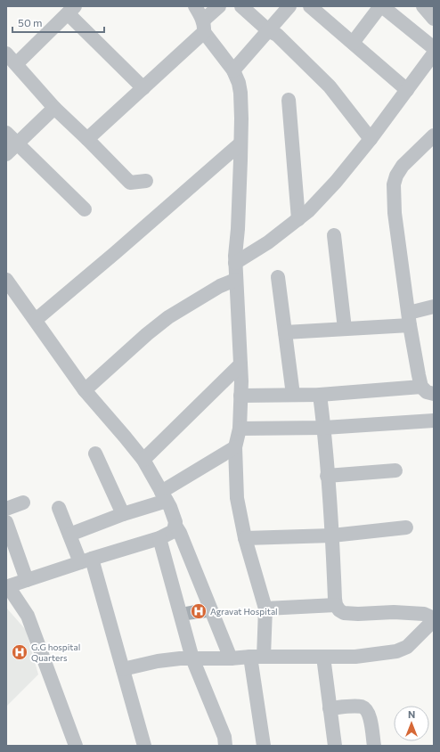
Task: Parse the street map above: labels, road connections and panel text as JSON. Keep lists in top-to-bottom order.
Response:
{
  "places": {
    "hospital": ["Agravat Hospital", "G.G hospital Quarters"]
  },
  "scale_bar": "50 m",
  "north": "top"
}
